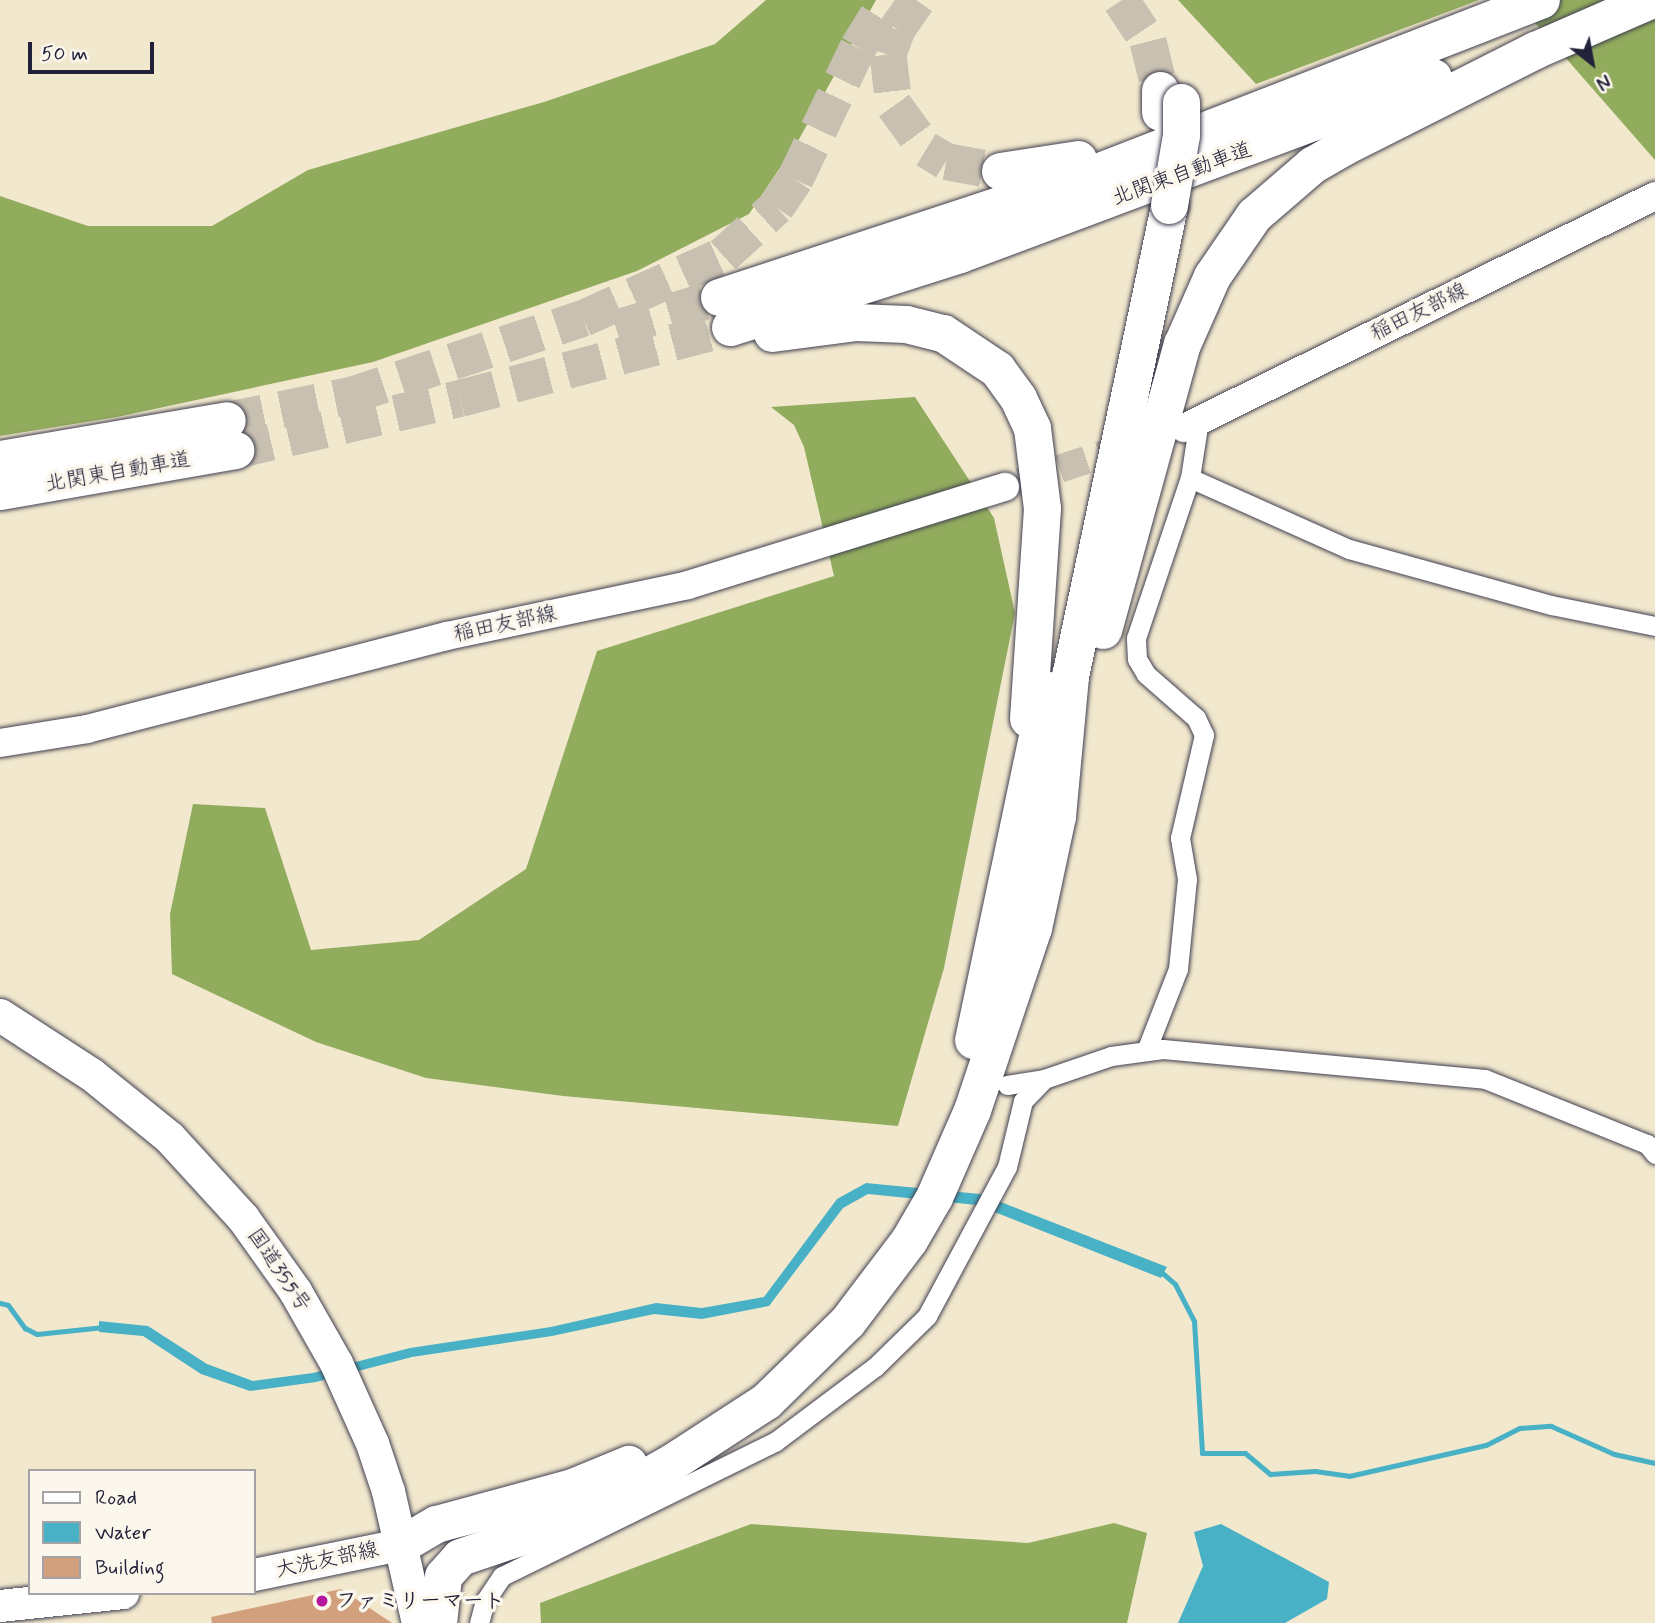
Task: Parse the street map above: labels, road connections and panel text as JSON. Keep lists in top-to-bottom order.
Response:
{
  "streets": {
    "highway": ["北関東自動車道", "国道355号"],
    "main road": ["稲田友部線", "大洗友部線"]
  },
  "crossings": [
    ["国道355号", "大洗友部線"]
  ],
  "places": ["ファミリーマート"],
  "legend": ["Road", "Water", "Building"],
  "scale_bar": "50 m",
  "north": "bottom right"
}
